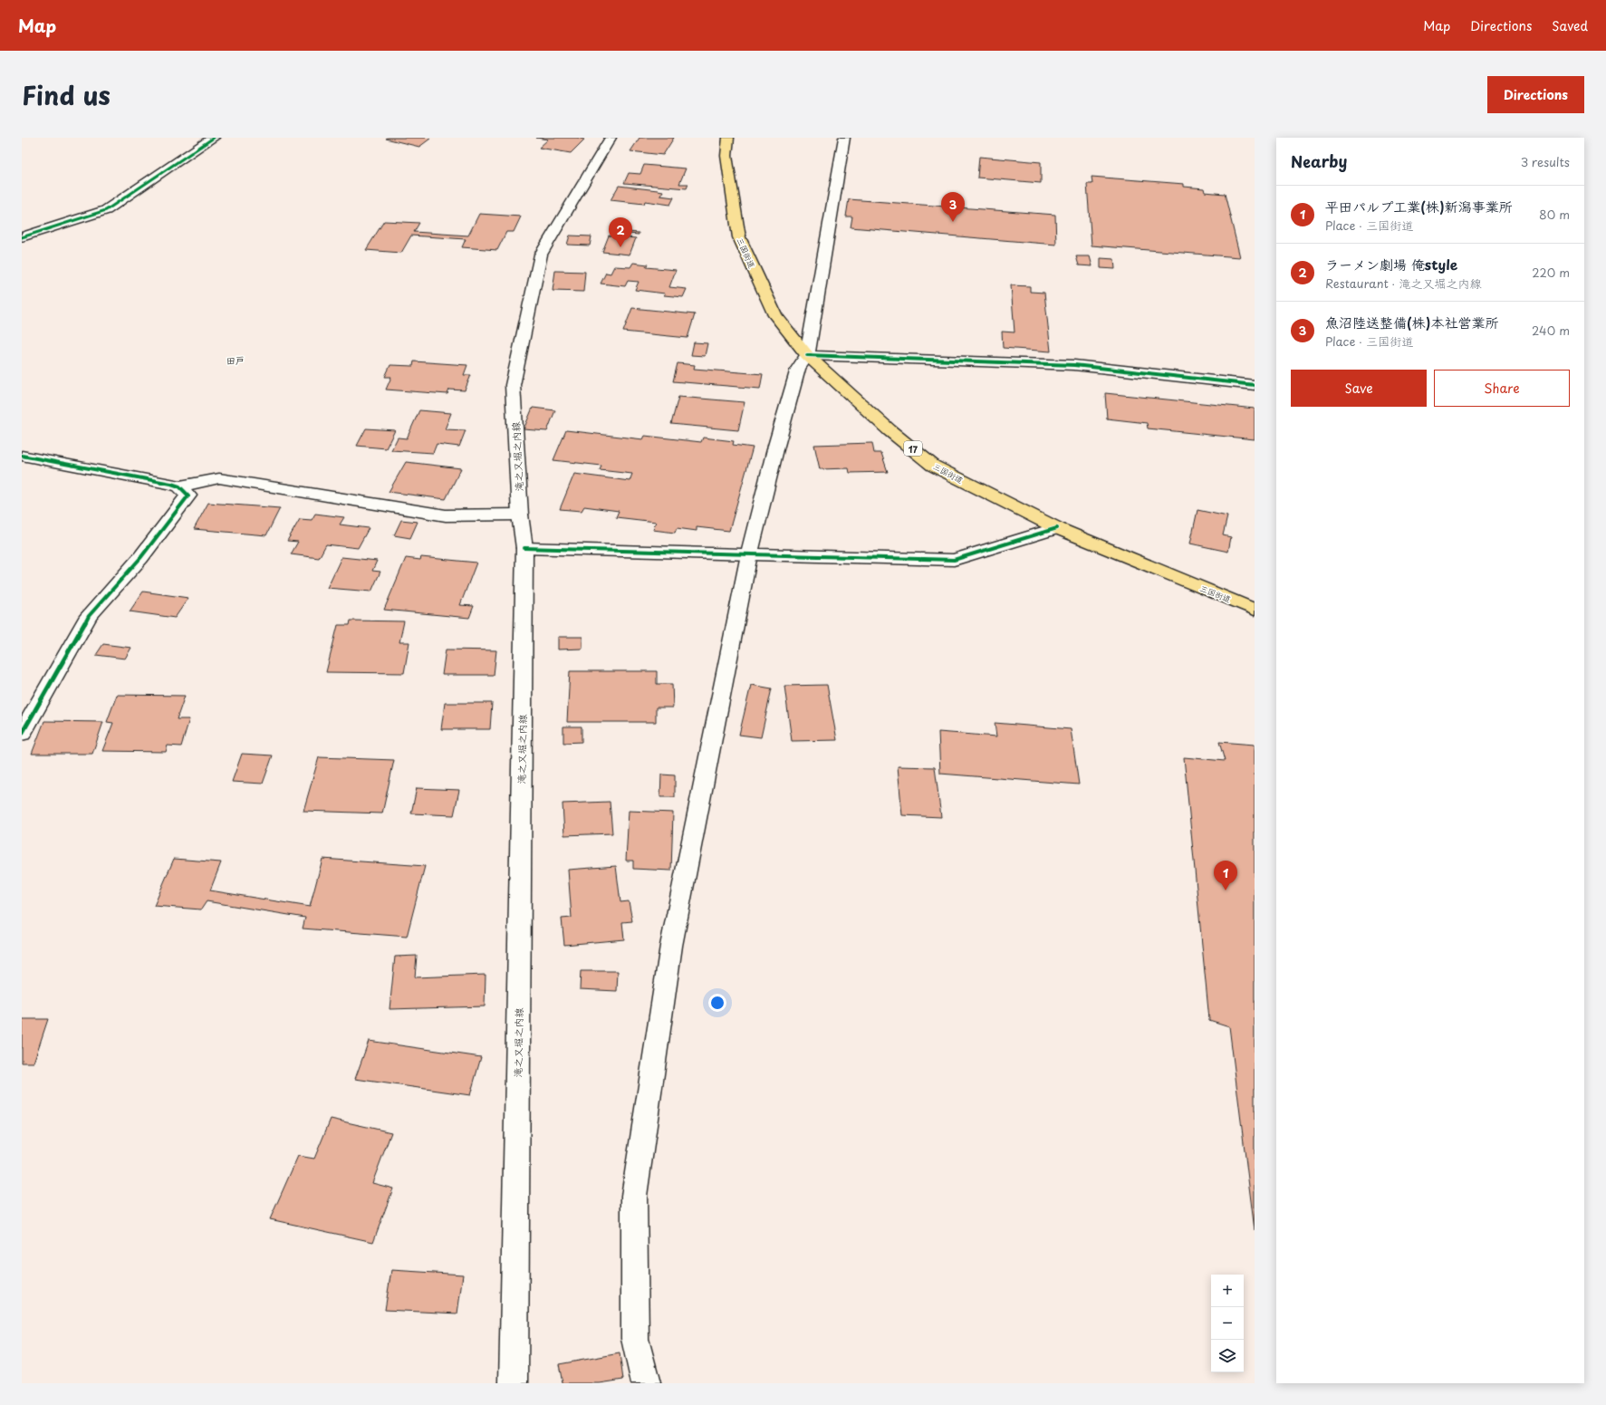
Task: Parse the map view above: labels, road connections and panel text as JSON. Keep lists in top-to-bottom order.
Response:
{
  "streets": {
    "highway": ["三国街道", "17"],
    "street": ["滝之又堀之内線"]
  },
  "districts": ["田戸"],
  "page": {
    "header": "Map",
    "nav": ["Map", "Directions", "Saved"],
    "title": "Find us",
    "buttons": [
      "Directions",
      ["Save", "Share"]
    ],
    "heading": ["Nearby", "3 results"],
    "list": [
      {
        "mark": "1",
        "name": "平田パルプ工業(株)新潟事業所",
        "note": "Place · 三国街道",
        "value": "80 m"
      },
      {
        "mark": "2",
        "name": "ラーメン劇場 俺style",
        "note": "Restaurant · 滝之又堀之内線",
        "value": "220 m"
      },
      {
        "mark": "3",
        "name": "魚沼陸送整備(株)本社営業所",
        "note": "Place · 三国街道",
        "value": "240 m"
      }
    ],
    "pins": ["3", "2", "1"],
    "map_buttons": ["+", "−"]
  }
}
